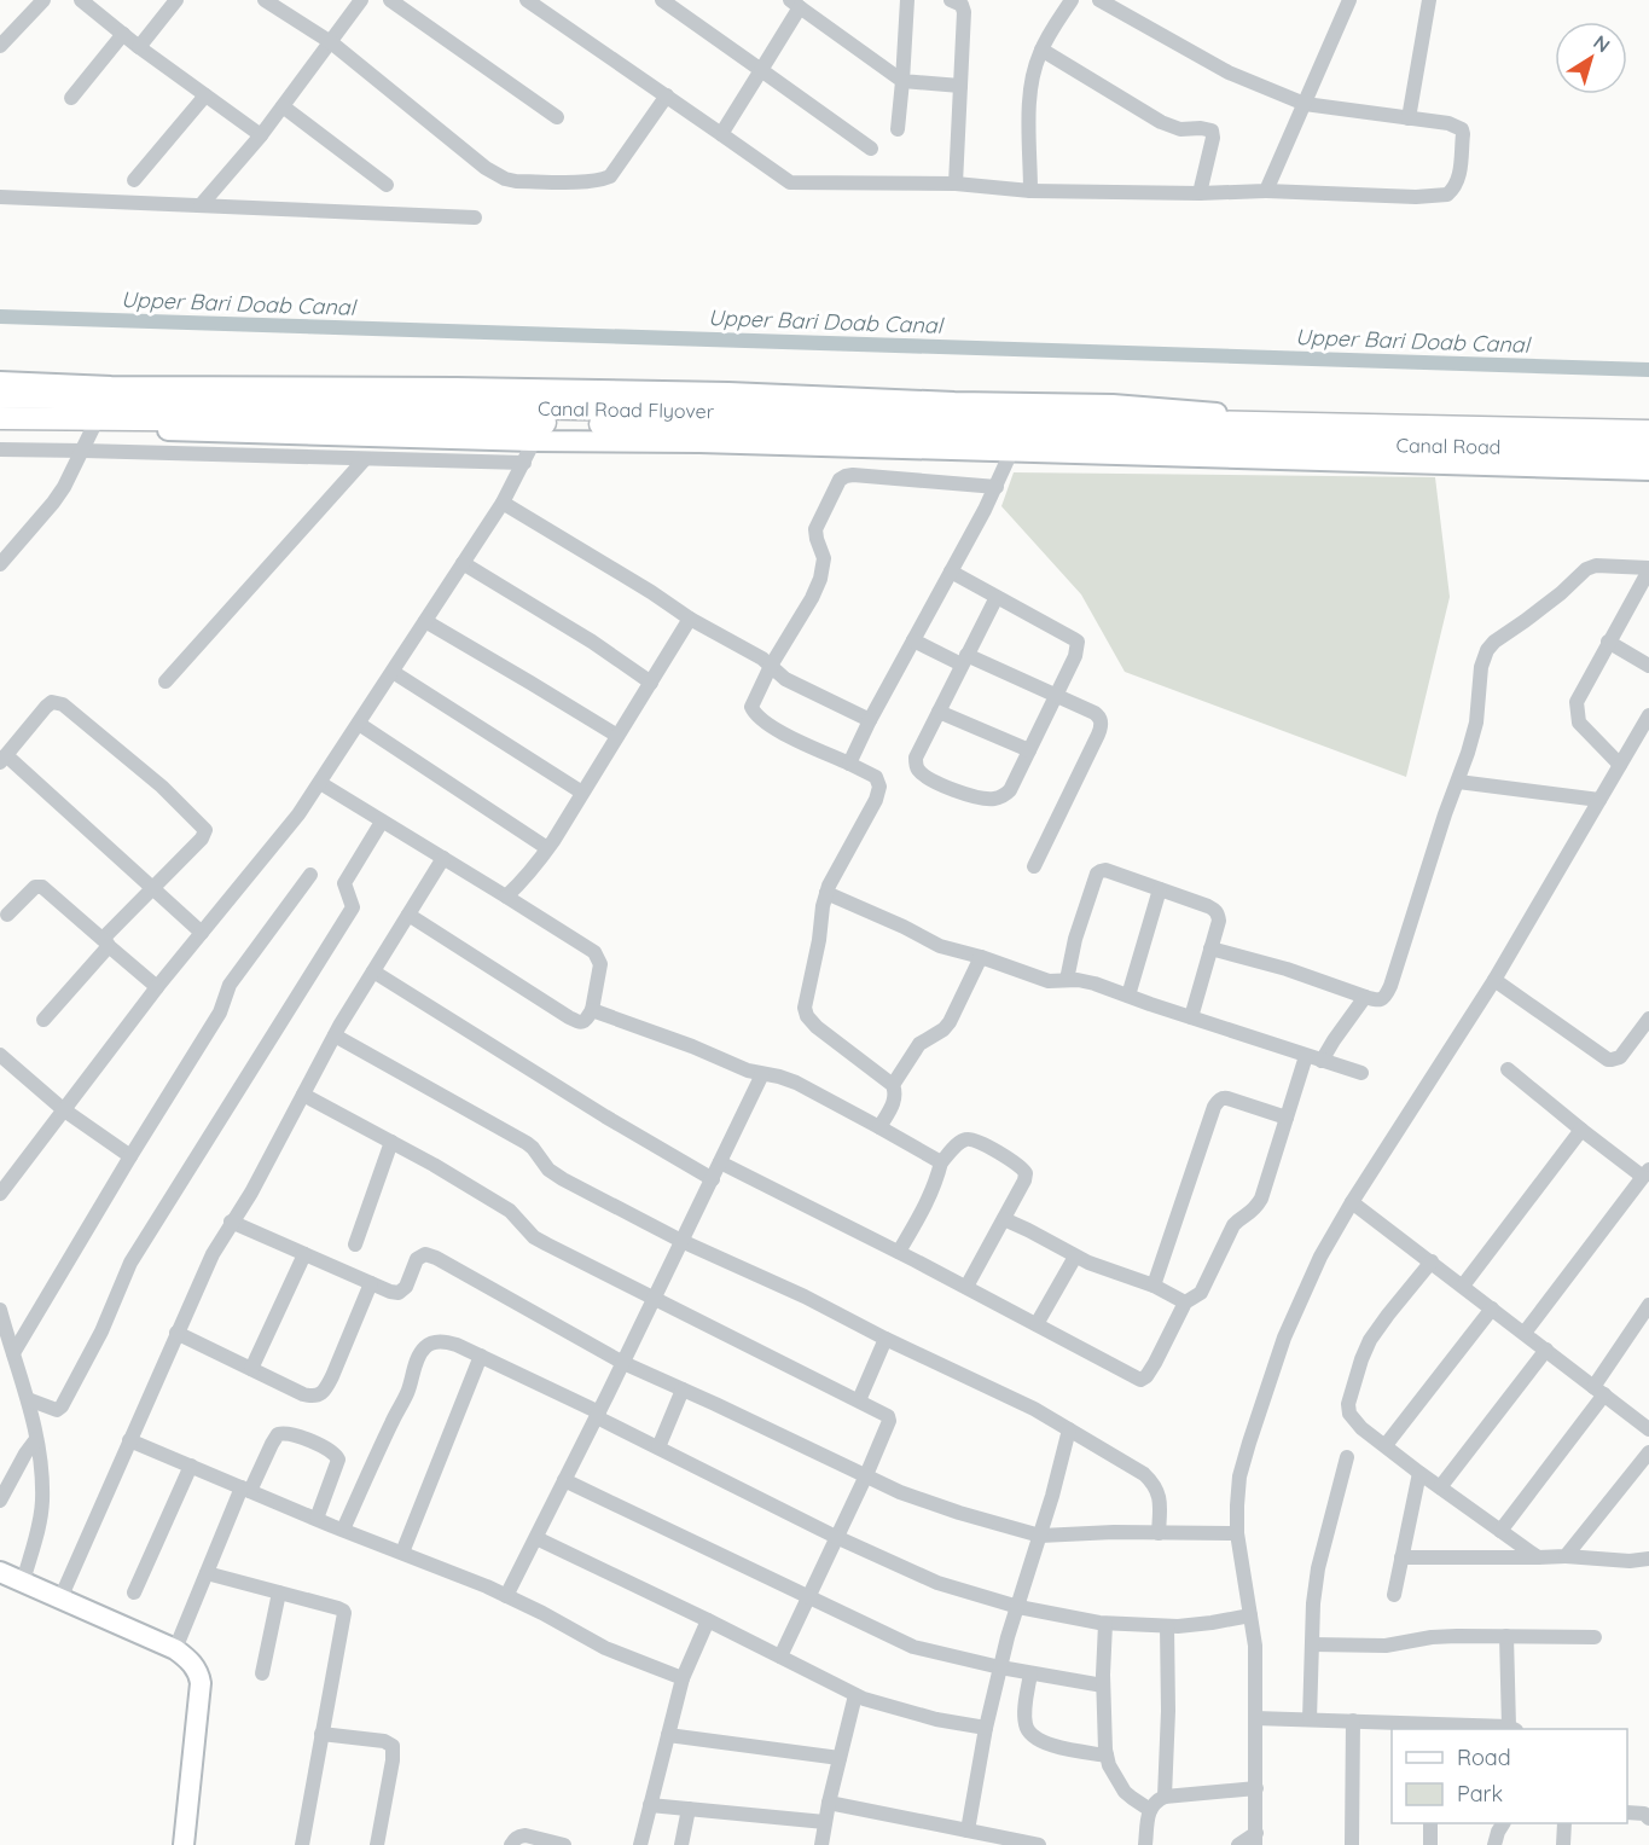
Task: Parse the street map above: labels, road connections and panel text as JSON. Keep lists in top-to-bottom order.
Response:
{
  "streets": {
    "main road": ["Canal Road Flyover", "Canal Road"]
  },
  "crossings": [
    ["Canal Road Flyover", "Canal Road"]
  ],
  "water": ["Upper Bari Doab Canal"],
  "legend": ["Road", "Park"],
  "north": "top right"
}
